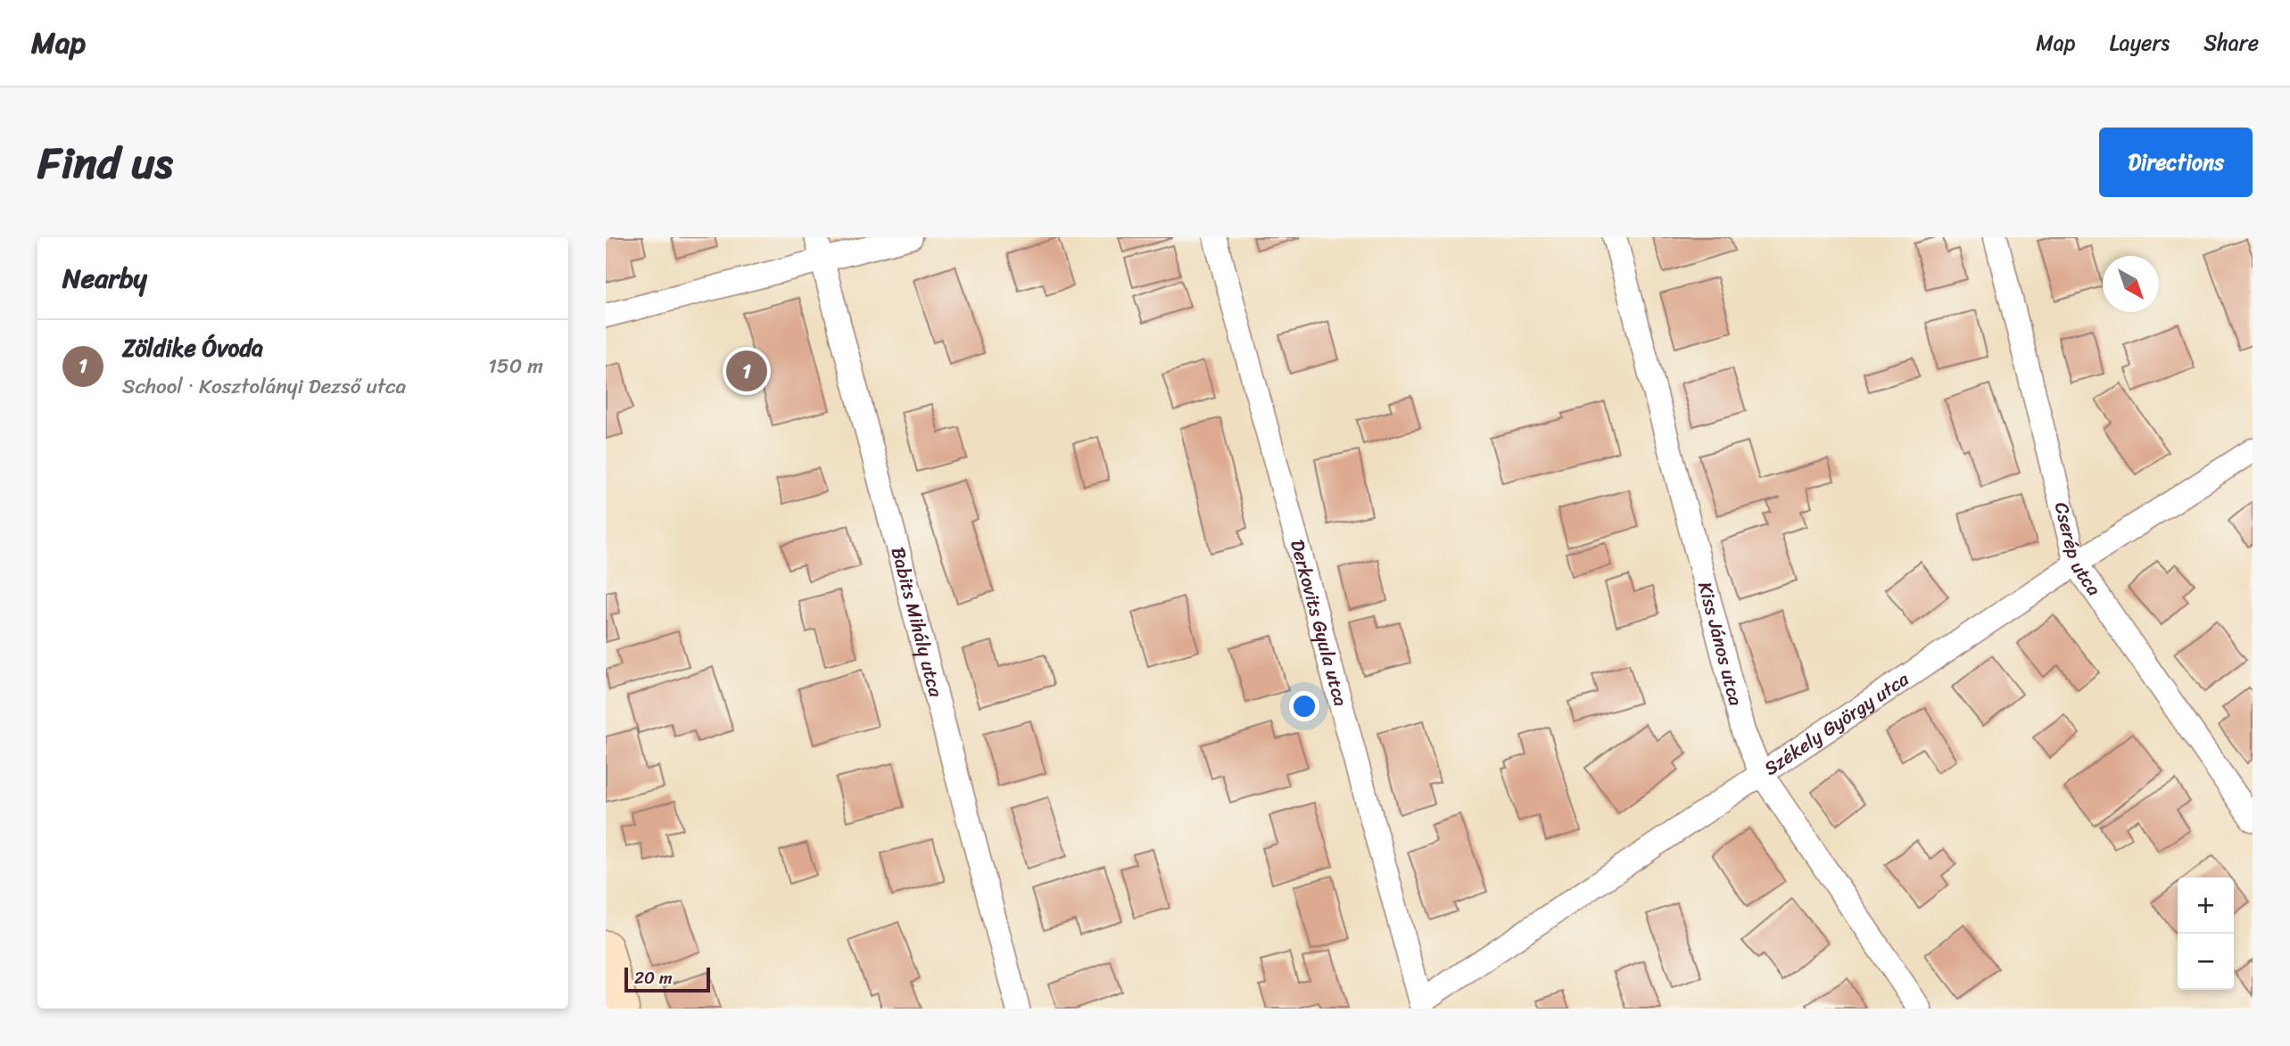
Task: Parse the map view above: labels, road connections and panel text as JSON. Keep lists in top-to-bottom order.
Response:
{
  "streets": {
    "street": [
      "Cserép utca",
      "Babits Mihály utca",
      "Derkovits Gyula utca",
      "Kiss János utca",
      "Székely György utca"
    ]
  },
  "crossings": [
    ["Cserép utca", "Székely György utca"],
    ["Derkovits Gyula utca", "Székely György utca"],
    ["Kiss János utca", "Székely György utca"]
  ],
  "scale_bar": "20 m",
  "north": "bottom right",
  "page": {
    "header": "Map",
    "nav": ["Map", "Layers", "Share"],
    "title": "Find us",
    "buttons": "Directions",
    "heading": "Nearby",
    "list": [
      {
        "mark": "1",
        "name": "Zöldike Óvoda",
        "note": "School · Kosztolányi Dezső utca",
        "value": "150 m"
      }
    ],
    "pins": "1",
    "map_buttons": ["+", "−"],
    "scale": "20 m"
  }
}
